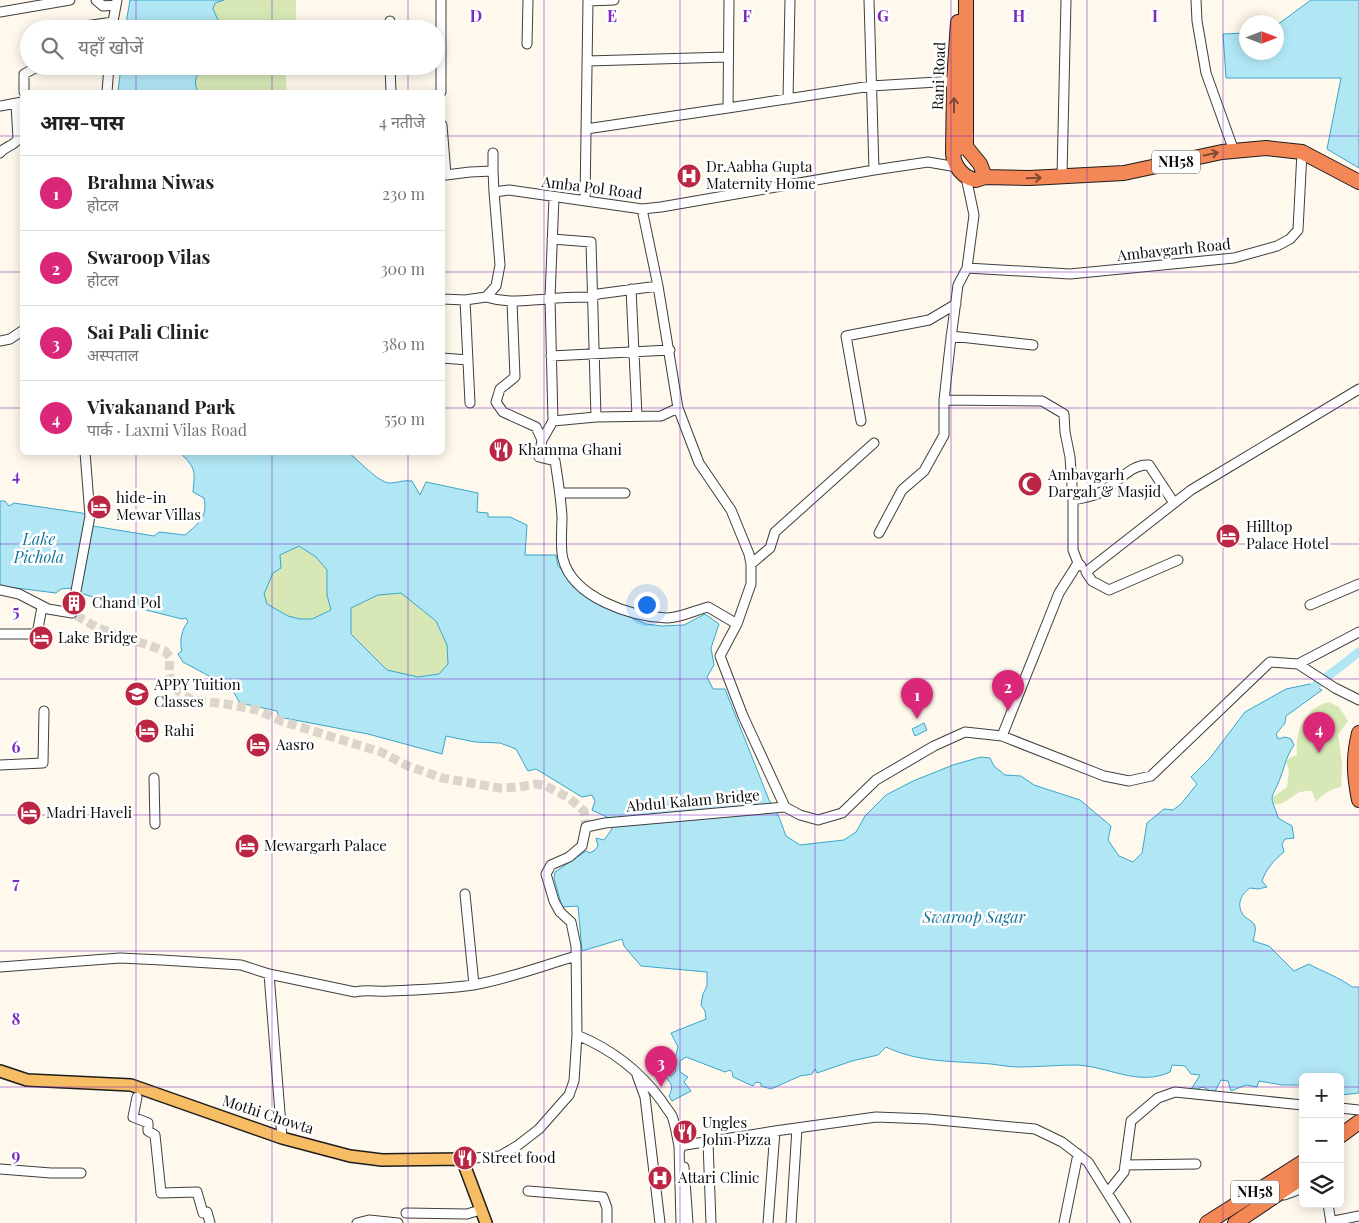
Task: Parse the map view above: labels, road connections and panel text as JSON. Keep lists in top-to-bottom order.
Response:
{
  "streets": {
    "highway": ["Rani Road", "NH58"],
    "main road": ["Mothi Chowta"],
    "street": ["Amba Pol Road", "Ambavgarh Road", "Abdul Kalam Bridge"]
  },
  "crossings": [
    ["Rani Road", "NH58"],
    ["Rani Road", "Amba Pol Road"],
    ["NH58", "Amba Pol Road"],
    ["NH58", "Ambavgarh Road"]
  ],
  "water": ["Lake Pichola", "Swaroop Sagar"],
  "places": {
    "hospital": ["Dr.Aabha Gupta Maternity Home", "Attari Clinic"],
    "restaurant": ["Khamma Ghani", "Ungles John Pizza", "Street food"],
    "mosque": ["Ambavgarh Dargah & Masjid"],
    "hotel": [
      "hide-in Mewar Villas",
      "Hilltop Palace Hotel",
      "Lake Bridge",
      "Rahi",
      "Aasro",
      "Madri Haveli",
      "Mewargarh Palace"
    ],
    "building": ["Chand Pol"],
    "school or university": ["APPY Tuition Classes"]
  },
  "north": "right",
  "page": {
    "search": "यहाँ खोजें",
    "heading": ["आस-पास", "4 नतीजे"],
    "list": [
      {
        "mark": "1",
        "name": "Brahma Niwas",
        "note": "होटल",
        "value": "230 m"
      },
      {
        "mark": "2",
        "name": "Swaroop Vilas",
        "note": "होटल",
        "value": "300 m"
      },
      {
        "mark": "3",
        "name": "Sai Pali Clinic",
        "note": "अस्पताल",
        "value": "380 m"
      },
      {
        "mark": "4",
        "name": "Vivakanand Park",
        "note": "पार्क · Laxmi Vilas Road",
        "value": "550 m"
      }
    ],
    "pins": [
      "2",
      "1",
      "4",
      "3"
    ],
    "map_buttons": ["+", "−"]
  },
  "grid": {
    "columns": [
      "D",
      "E",
      "F",
      "G",
      "H",
      "I"
    ],
    "rows": [
      "4",
      "5",
      "6",
      "7",
      "8",
      "9"
    ]
  }
}
